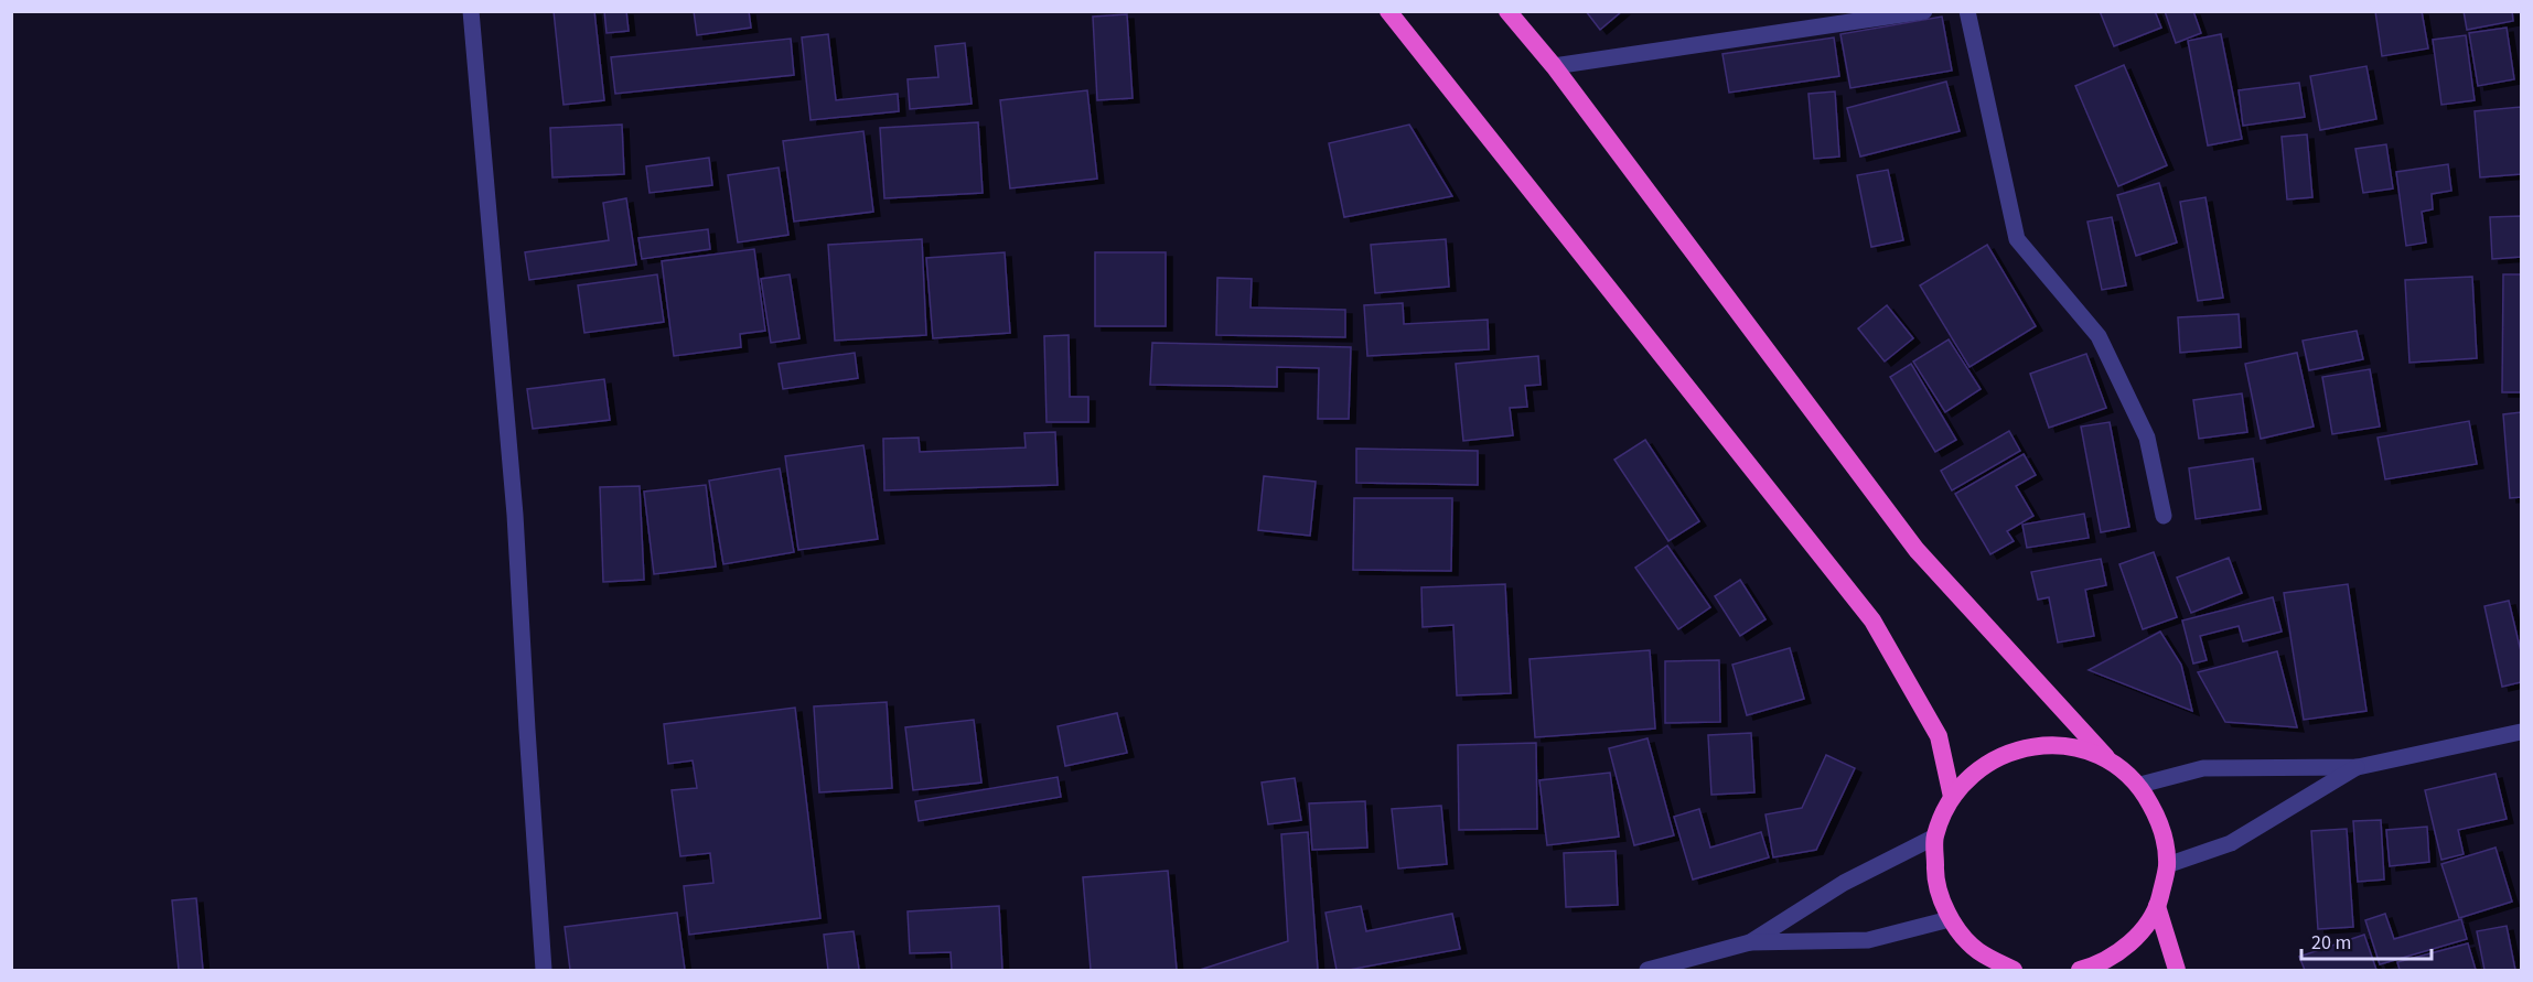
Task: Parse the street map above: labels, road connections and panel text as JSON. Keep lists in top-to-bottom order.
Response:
{
  "scale_bar": "20 m"
}
